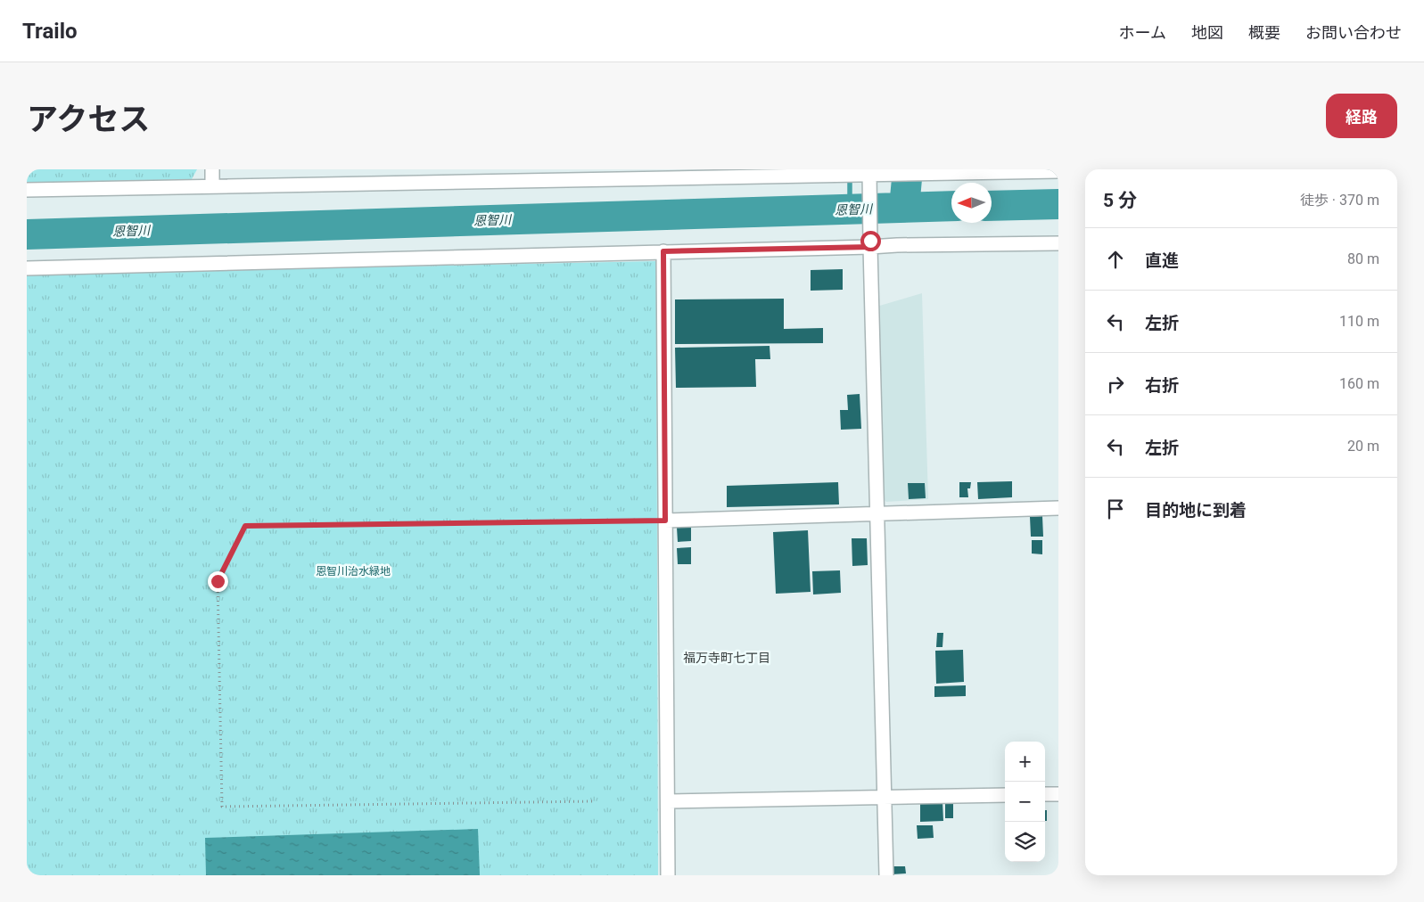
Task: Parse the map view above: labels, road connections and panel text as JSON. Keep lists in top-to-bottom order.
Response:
{
  "districts": ["福万寺町七丁目"],
  "water": ["恩智川"],
  "parks": ["恩智川治水緑地"],
  "north": "left",
  "page": {
    "header": "Trailo",
    "nav": [
      "ホーム",
      "地図",
      "概要",
      "お問い合わせ"
    ],
    "title": "アクセス",
    "buttons": "経路",
    "heading": ["5 分", "徒歩 · 370 m"],
    "list": [
      ["直進", "80 m"],
      ["左折", "110 m"],
      ["右折", "160 m"],
      ["左折", "20 m"],
      "目的地に到着"
    ],
    "map_buttons": ["+", "−"]
  }
}
